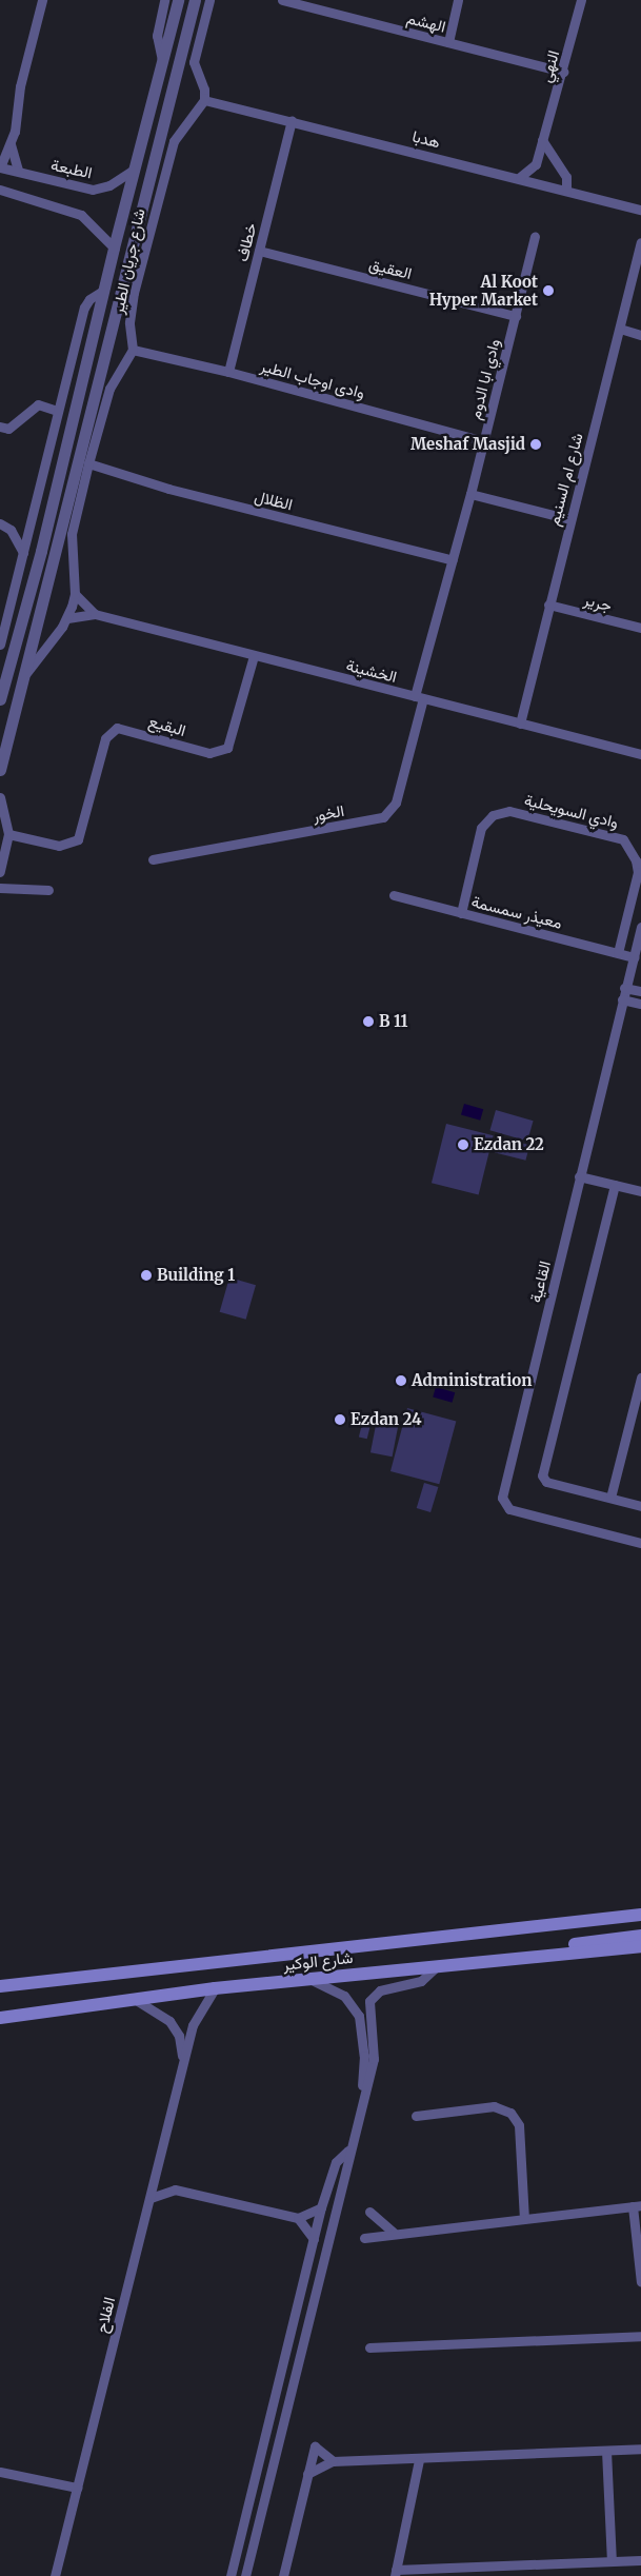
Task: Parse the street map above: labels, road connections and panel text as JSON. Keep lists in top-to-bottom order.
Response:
{
  "streets": {
    "main road": ["شارع الوكير"],
    "street": [
      "الهشم",
      "النهي",
      "هدبا",
      "الطبعة",
      "خطاف",
      "شارع جريان الطير",
      "العقيق",
      "وادى اوجاب الطير",
      "وادي ابا الدوم",
      "شارع ام السنيم",
      "الظلال",
      "جرير",
      "الخشينة",
      "البقيع",
      "وادي السويحلية",
      "الخور",
      "معيذر سمسمة",
      "القاعية",
      "الفلاح"
    ]
  },
  "crossings": [
    ["الهشم", "النهي"],
    ["هدبا", "خطاف"],
    ["هدبا", "شارع جريان الطير"],
    ["الطبعة", "شارع جريان الطير"],
    ["خطاف", "العقيق"],
    ["خطاف", "وادى اوجاب الطير"],
    ["شارع جريان الطير", "وادى اوجاب الطير"],
    ["شارع جريان الطير", "الظلال"],
    ["شارع جريان الطير", "الخشينة"],
    ["العقيق", "وادي ابا الدوم"],
    ["وادى اوجاب الطير", "وادي ابا الدوم"],
    ["وادي ابا الدوم", "الظلال"],
    ["وادي ابا الدوم", "الخور"],
    ["شارع ام السنيم", "جرير"],
    ["شارع ام السنيم", "الخشينة"],
    ["الخشينة", "البقيع"],
    ["الخشينة", "الخور"],
    ["وادي السويحلية", "معيذر سمسمة"],
    ["معيذر سمسمة", "القاعية"],
    ["شارع الوكير", "الفلاح"]
  ],
  "places": [
    "Al Koot Hyper Market",
    "Meshaf Masjid",
    "B 11",
    "Ezdan 22",
    "Building 1",
    "Administration",
    "Ezdan 24"
  ]
}
